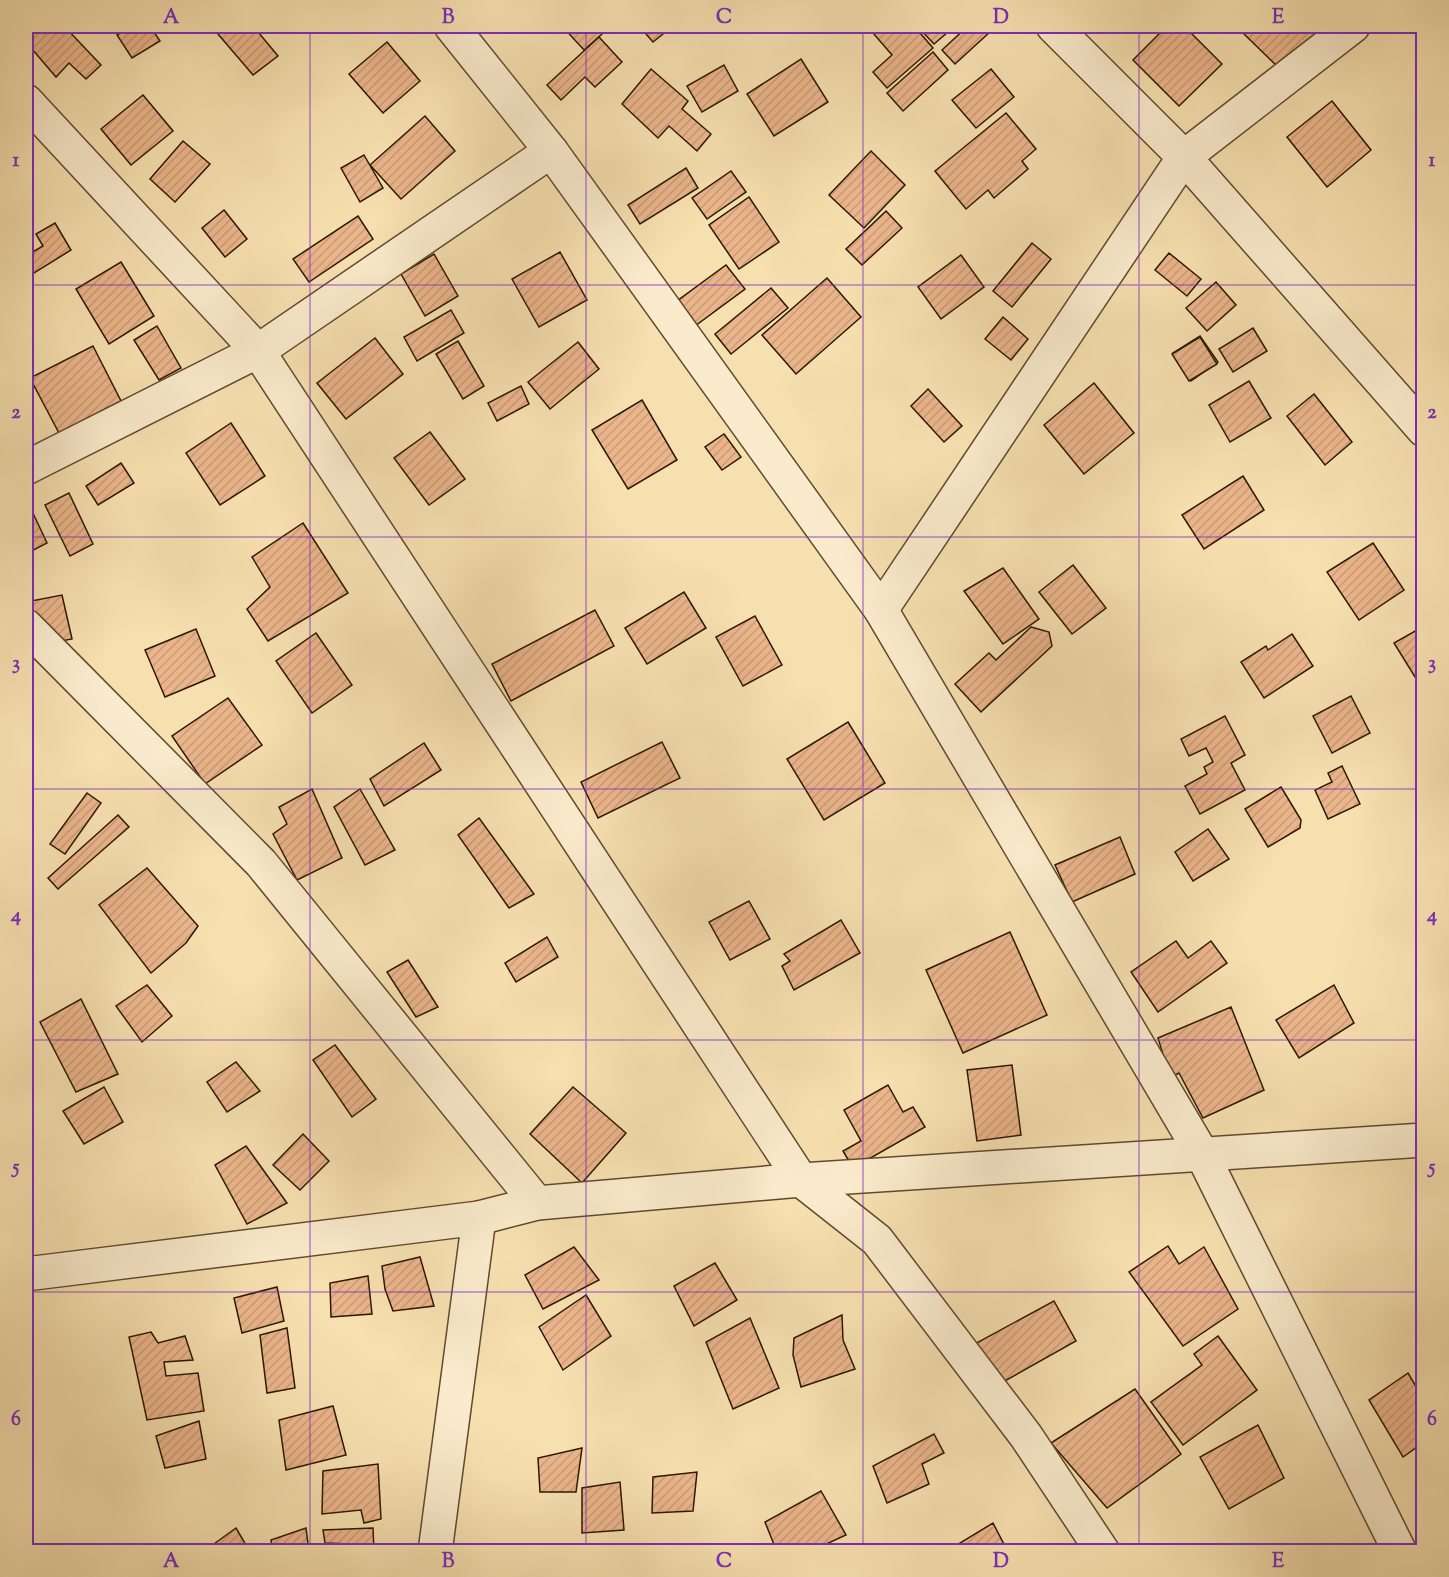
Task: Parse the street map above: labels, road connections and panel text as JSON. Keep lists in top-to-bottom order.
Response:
{
  "grid": {
    "columns": [
      "A",
      "B",
      "C",
      "D",
      "E"
    ],
    "rows": [
      "1",
      "2",
      "3",
      "4",
      "5",
      "6"
    ]
  }
}
